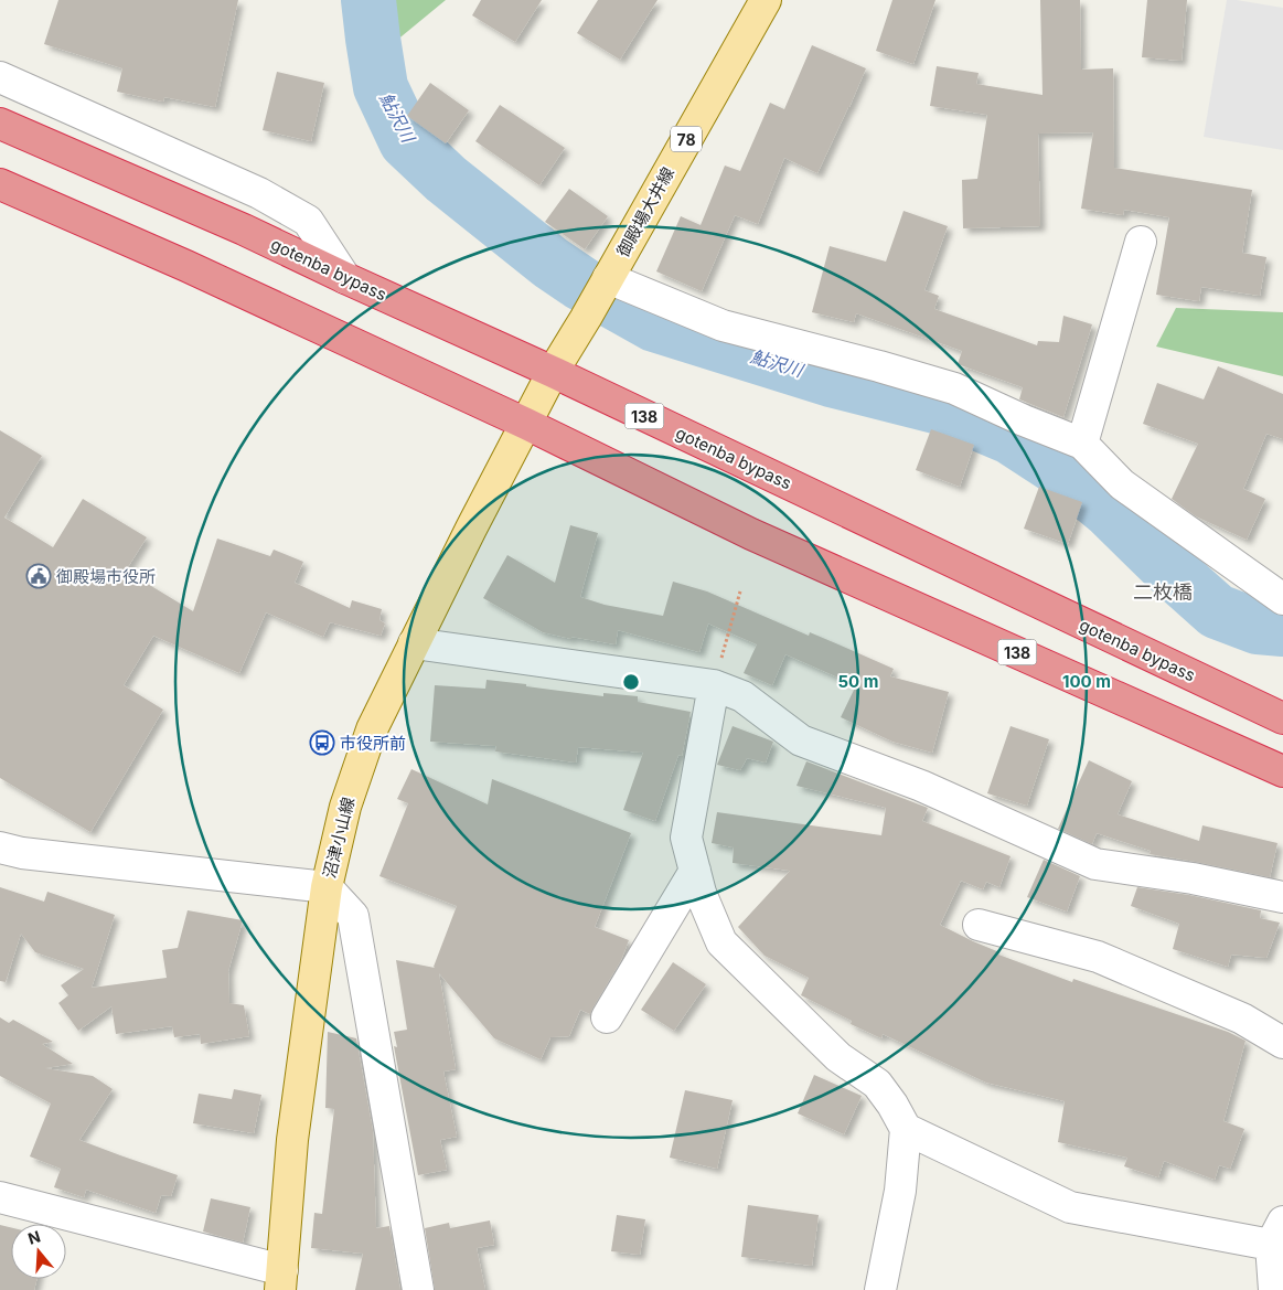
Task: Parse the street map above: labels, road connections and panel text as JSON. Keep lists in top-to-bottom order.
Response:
{
  "streets": {
    "highway": ["gotenba bypass", "138"],
    "main road": ["78", "御殿場大井線", "沼津小山線"]
  },
  "crossings": [
    ["御殿場大井線", "gotenba bypass"],
    ["御殿場大井線", "138"],
    ["御殿場大井線", "沼津小山線"],
    ["138", "沼津小山線"]
  ],
  "districts": ["二枚橋"],
  "water": ["鮎沢川"],
  "places": {
    "public building": ["御殿場市役所"],
    "bus stop": ["市役所前"]
  },
  "north": "top",
  "rings": ["50 m", "100 m"]
}
